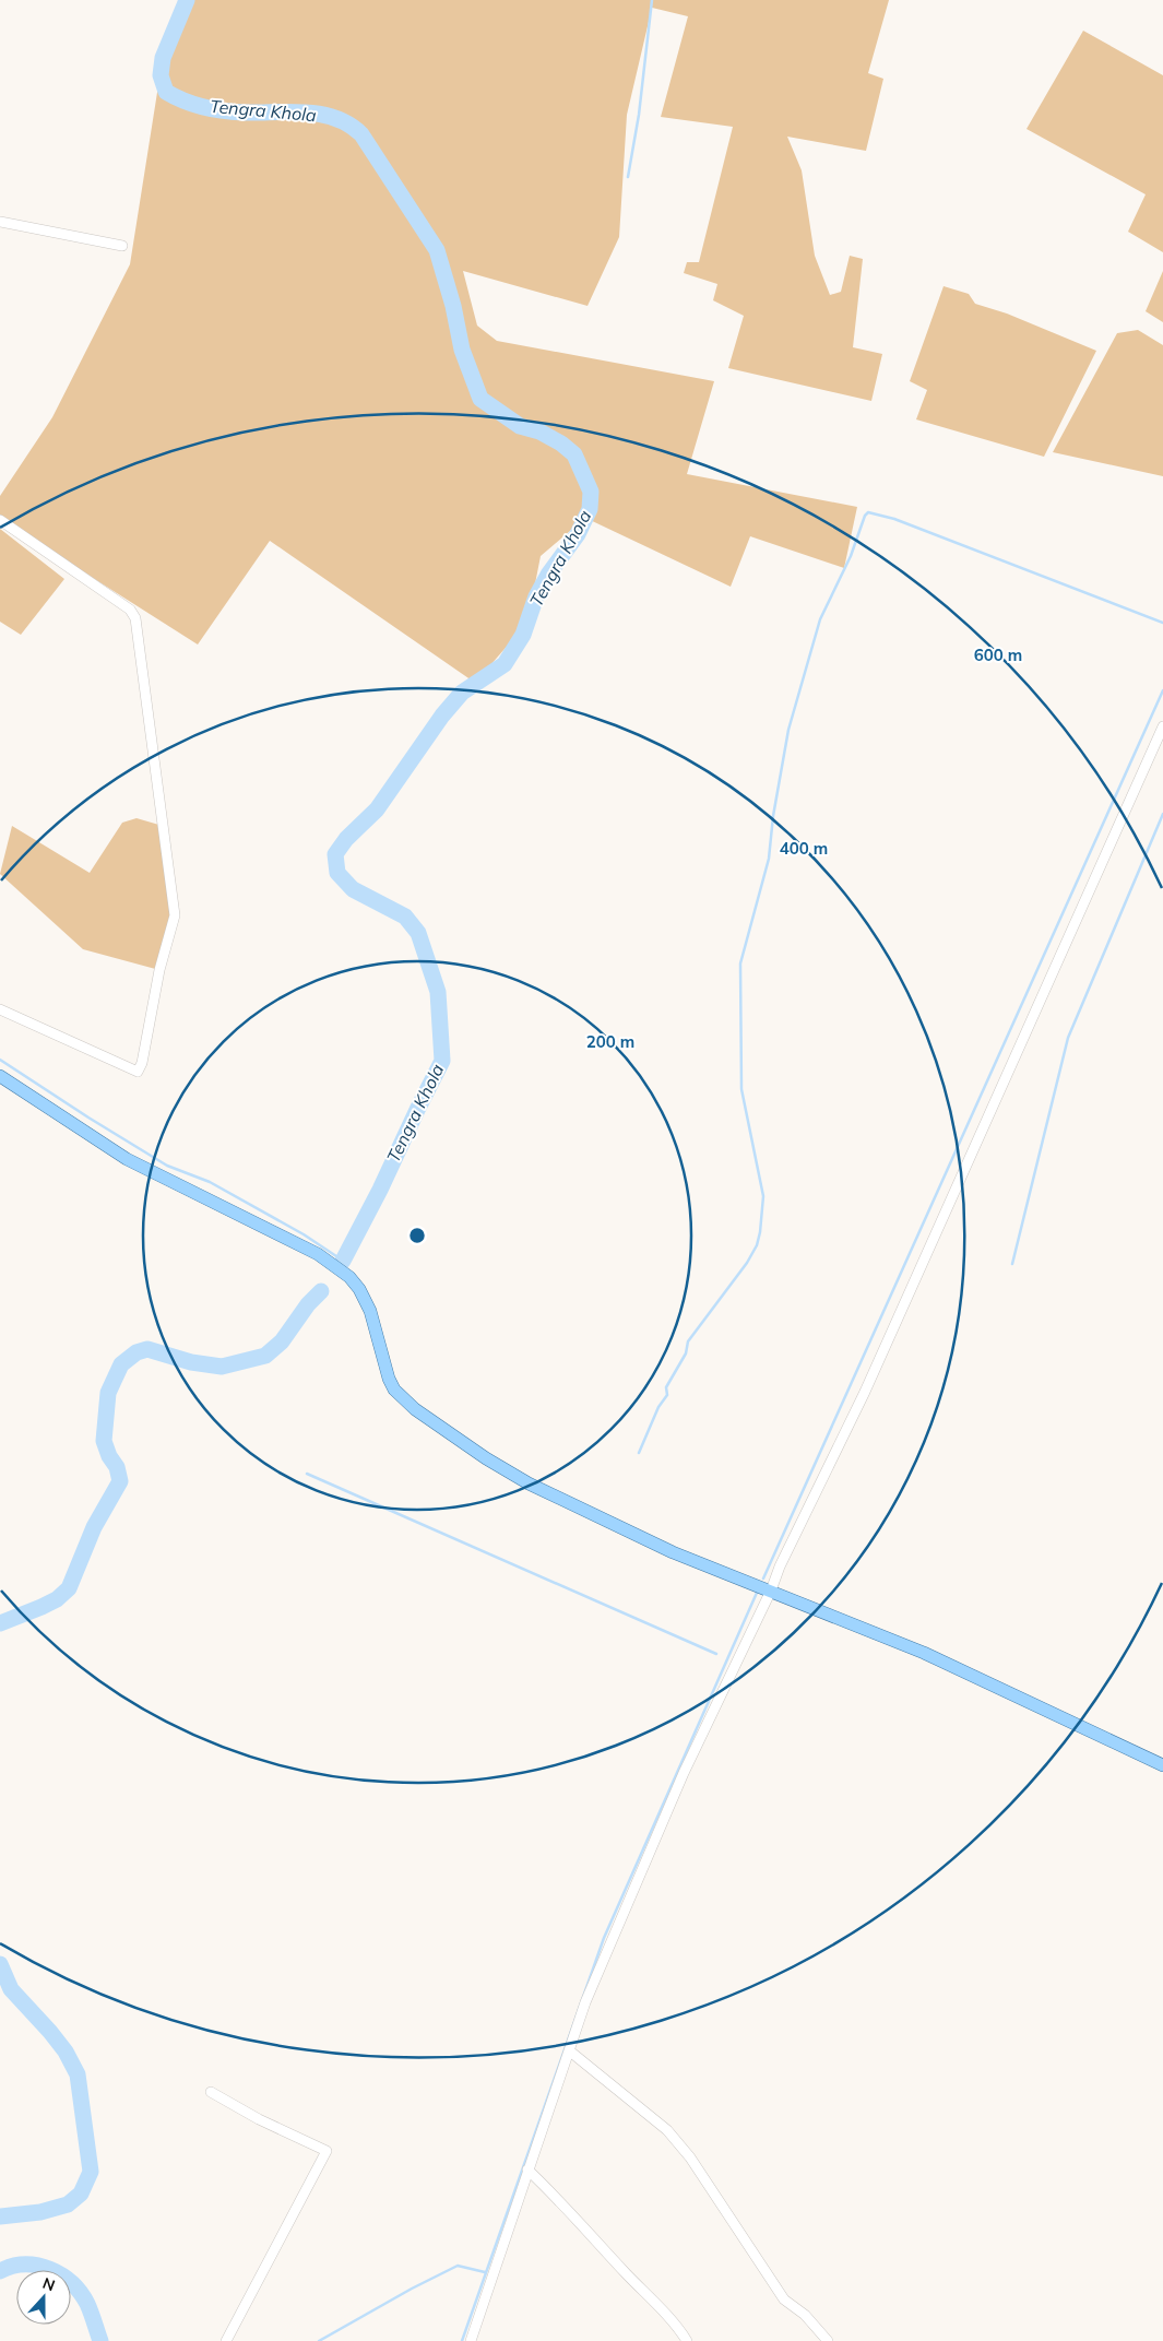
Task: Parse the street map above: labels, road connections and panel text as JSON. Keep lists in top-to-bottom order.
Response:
{
  "water": ["Tengra Khola"],
  "north": "top",
  "rings": ["600 m", "400 m", "200 m"]
}
